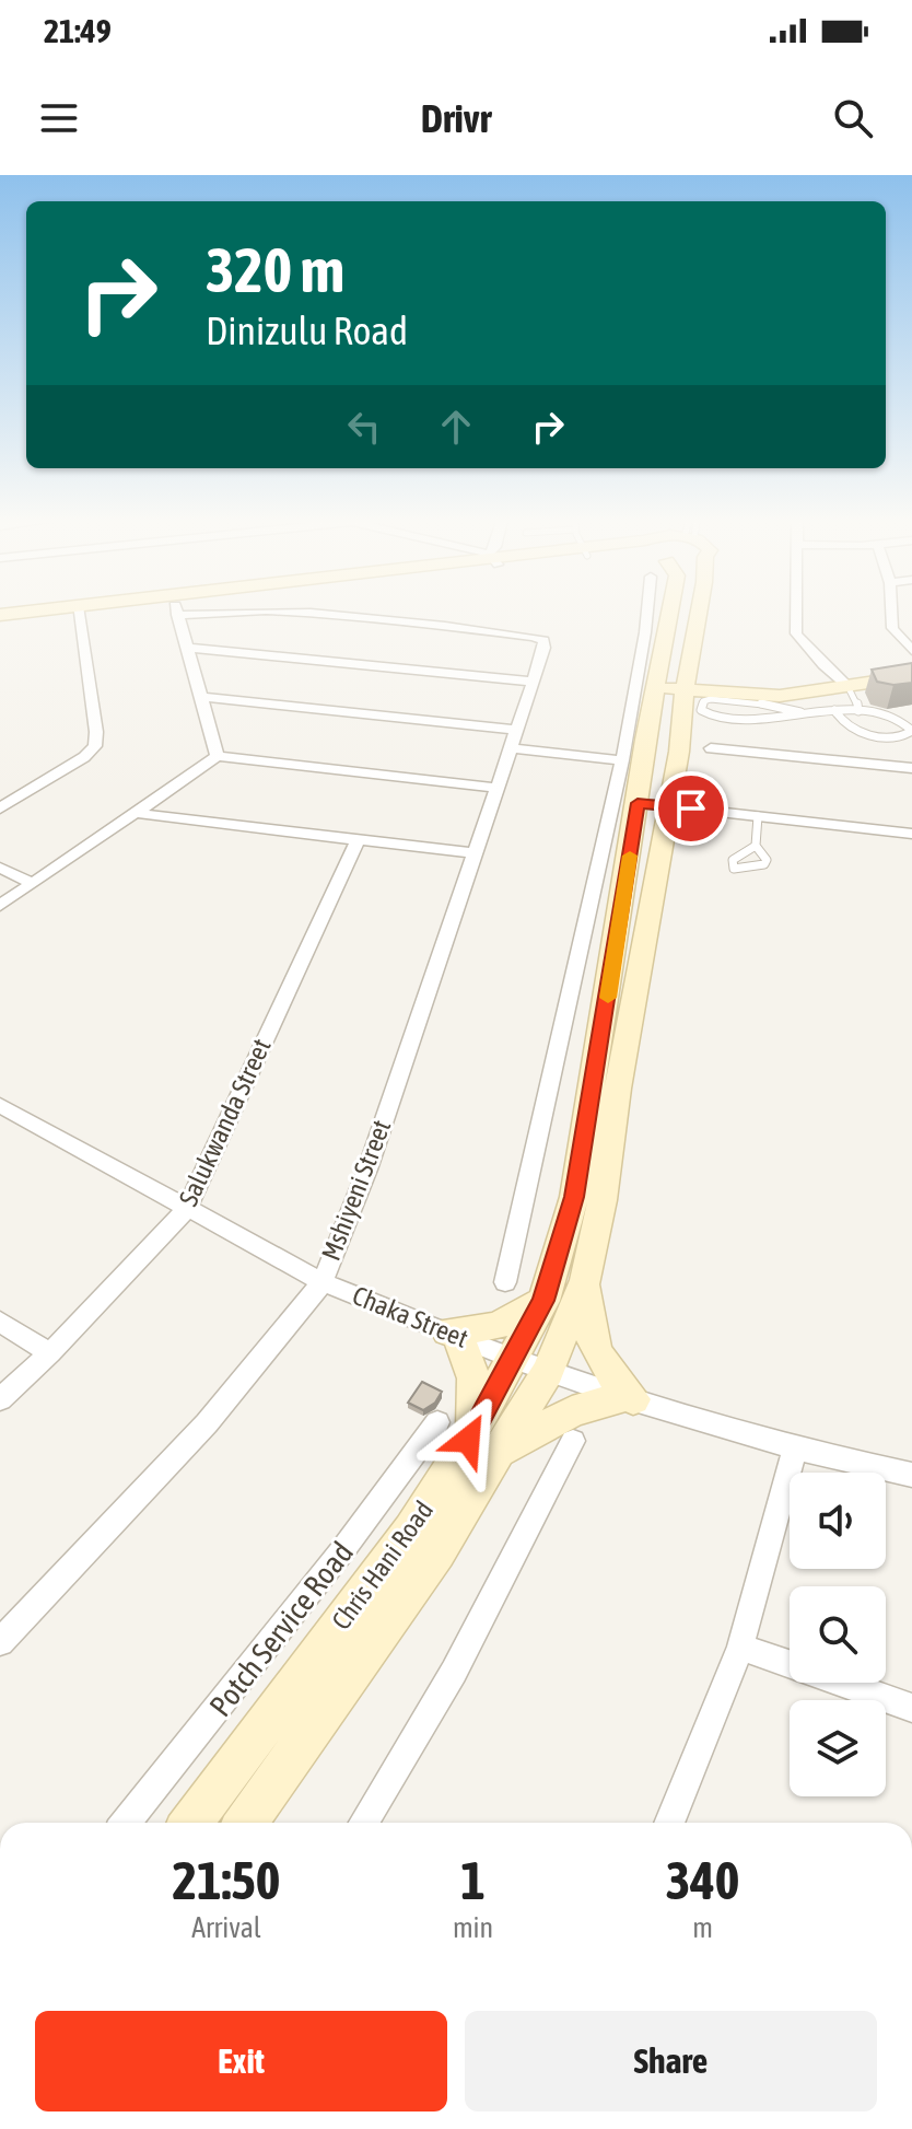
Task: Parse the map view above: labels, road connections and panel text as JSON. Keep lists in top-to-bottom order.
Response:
{
  "streets": {
    "main road": ["Chris Hani Road"],
    "street": [
      "Salukwanda Street",
      "Mshiyeni Street",
      "Chaka Street",
      "Potch Service Road"
    ]
  },
  "crossings": [
    ["Salukwanda Street", "Chaka Street"],
    ["Mshiyeni Street", "Chaka Street"],
    ["Chaka Street", "Chris Hani Road"],
    ["Chris Hani Road", "Potch Service Road"]
  ],
  "page": {
    "status": "21:49",
    "header": "Drivr",
    "turn": ["320 m", "Dinizulu Road"],
    "eta": [
      "21:50",
      "Arrival",
      "1",
      "min",
      "340",
      "m"
    ],
    "buttons": ["Exit", "Share"]
  }
}
